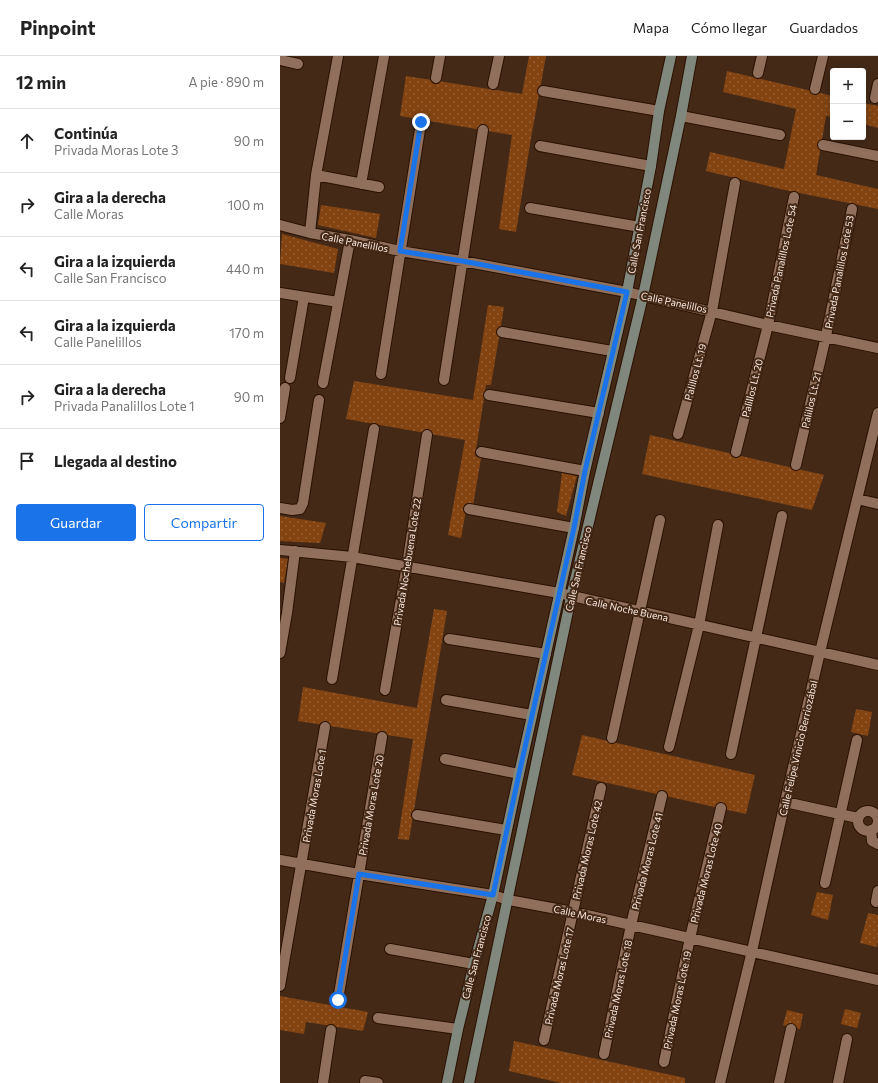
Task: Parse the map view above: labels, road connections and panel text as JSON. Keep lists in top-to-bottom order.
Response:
{
  "streets": {
    "street": [
      "Calle San Francisco",
      "Calle Panelillos",
      "Privada Panalillos Lote 54",
      "Privada Panalillos Lote 53",
      "Palillos Lt. 19",
      "Palillos Lt. 20",
      "Palillos Lt. 21",
      "Privada Nochebuena Lote 22",
      "Calle Noche Buena",
      "Calle Felipe Vinicio Berriozábal",
      "Privada Moras Lote 1",
      "Privada Moras Lote 20",
      "Privada Moras Lote 42",
      "Privada Moras Lote 41",
      "Privada Moras Lote 40",
      "Calle Moras",
      "Privada Moras Lote 17",
      "Privada Moras Lote 18",
      "Privada Moras Lote 19"
    ]
  },
  "crossings": [
    ["Calle San Francisco", "Calle Panelillos"],
    ["Calle San Francisco", "Calle Noche Buena"],
    ["Calle San Francisco", "Calle Moras"],
    ["Calle Panelillos", "Privada Panalillos Lote 54"],
    ["Calle Panelillos", "Privada Panalillos Lote 53"],
    ["Calle Panelillos", "Palillos Lt. 19"],
    ["Calle Panelillos", "Palillos Lt. 20"],
    ["Calle Panelillos", "Palillos Lt. 21"],
    ["Privada Panalillos Lote 54", "Palillos Lt. 20"],
    ["Privada Panalillos Lote 53", "Palillos Lt. 21"],
    ["Privada Nochebuena Lote 22", "Calle Noche Buena"],
    ["Calle Noche Buena", "Calle Felipe Vinicio Berriozábal"],
    ["Calle Felipe Vinicio Berriozábal", "Calle Moras"],
    ["Privada Moras Lote 1", "Calle Moras"],
    ["Privada Moras Lote 20", "Calle Moras"],
    ["Privada Moras Lote 42", "Calle Moras"],
    ["Privada Moras Lote 42", "Privada Moras Lote 17"],
    ["Privada Moras Lote 41", "Calle Moras"],
    ["Privada Moras Lote 41", "Privada Moras Lote 18"],
    ["Privada Moras Lote 40", "Calle Moras"],
    ["Privada Moras Lote 40", "Privada Moras Lote 19"],
    ["Calle Moras", "Privada Moras Lote 17"],
    ["Calle Moras", "Privada Moras Lote 18"],
    ["Calle Moras", "Privada Moras Lote 19"]
  ],
  "page": {
    "header": "Pinpoint",
    "nav": ["Mapa", "Cómo llegar", "Guardados"],
    "heading": ["12 min", "A pie · 890 m"],
    "map_buttons": ["+", "−"],
    "list": [
      ["Continúa", "Privada Moras Lote 3", "90 m"],
      ["Gira a la derecha", "Calle Moras", "100 m"],
      ["Gira a la izquierda", "Calle San Francisco", "440 m"],
      ["Gira a la izquierda", "Calle Panelillos", "170 m"],
      ["Gira a la derecha", "Privada Panalillos Lote 1", "90 m"],
      "Llegada al destino"
    ],
    "buttons": ["Guardar", "Compartir"]
  }
}
